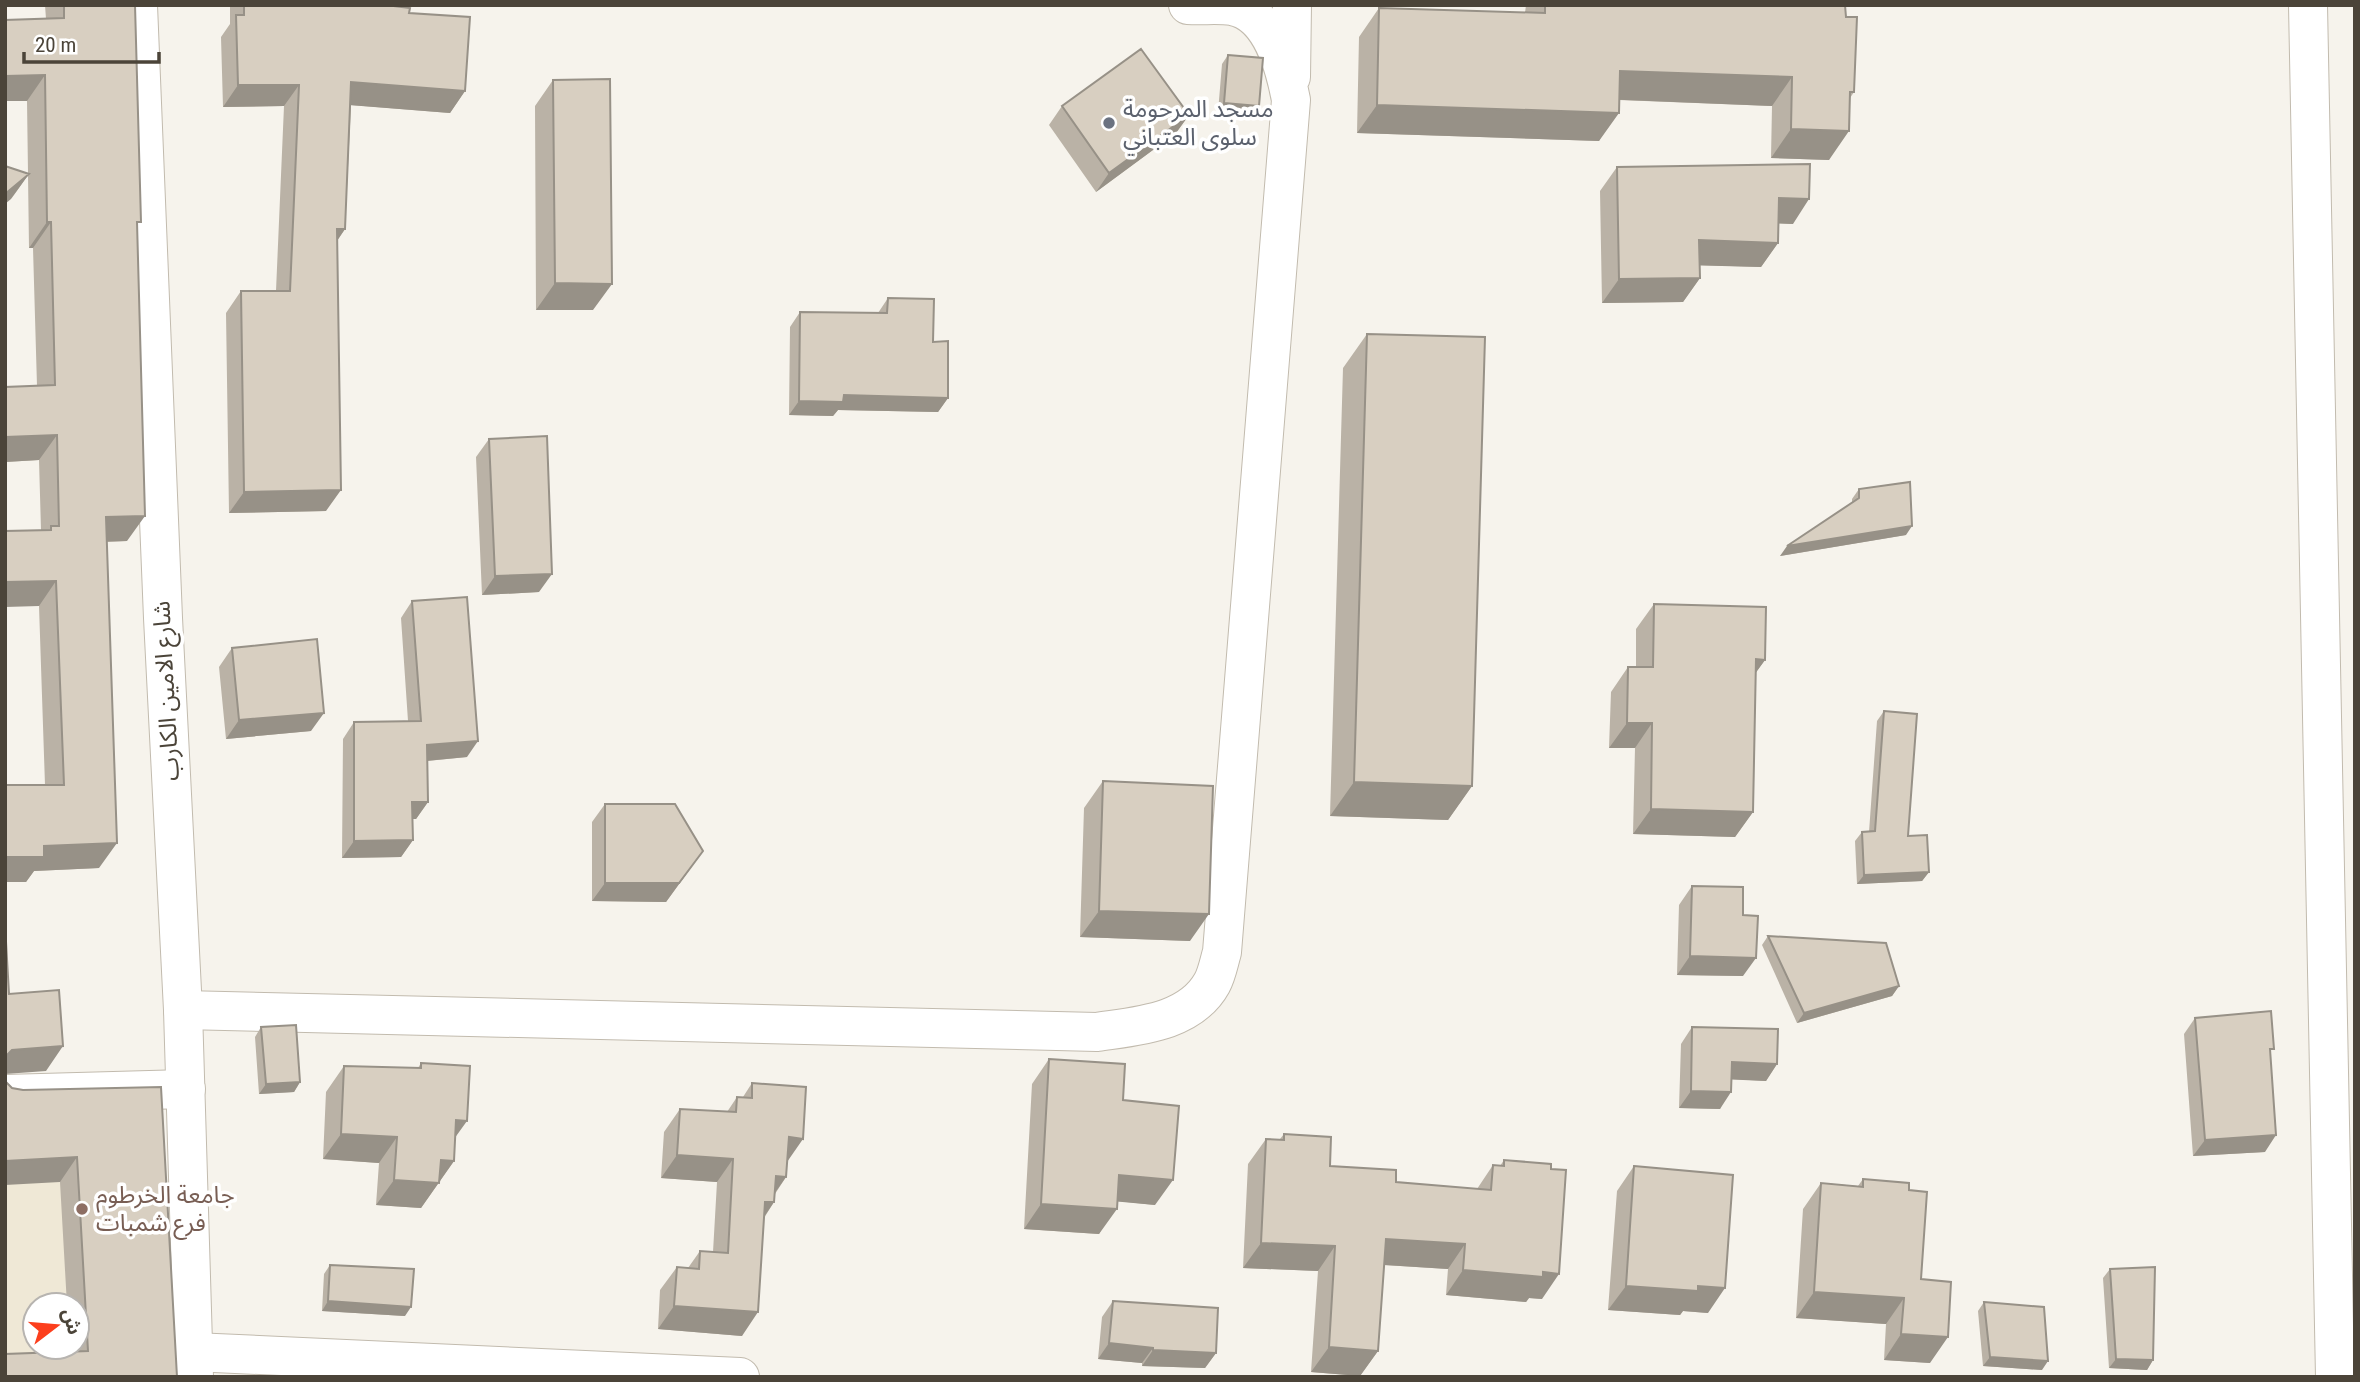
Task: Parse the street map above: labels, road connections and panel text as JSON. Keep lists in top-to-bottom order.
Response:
{
  "streets": {
    "street": ["شارع الامين الكارب"]
  },
  "places": ["مسجد المرحومة سلوى العتباني", "جامعة الخرطوم فرع شمبات"],
  "scale_bar": "20 m",
  "north": "right"
}
